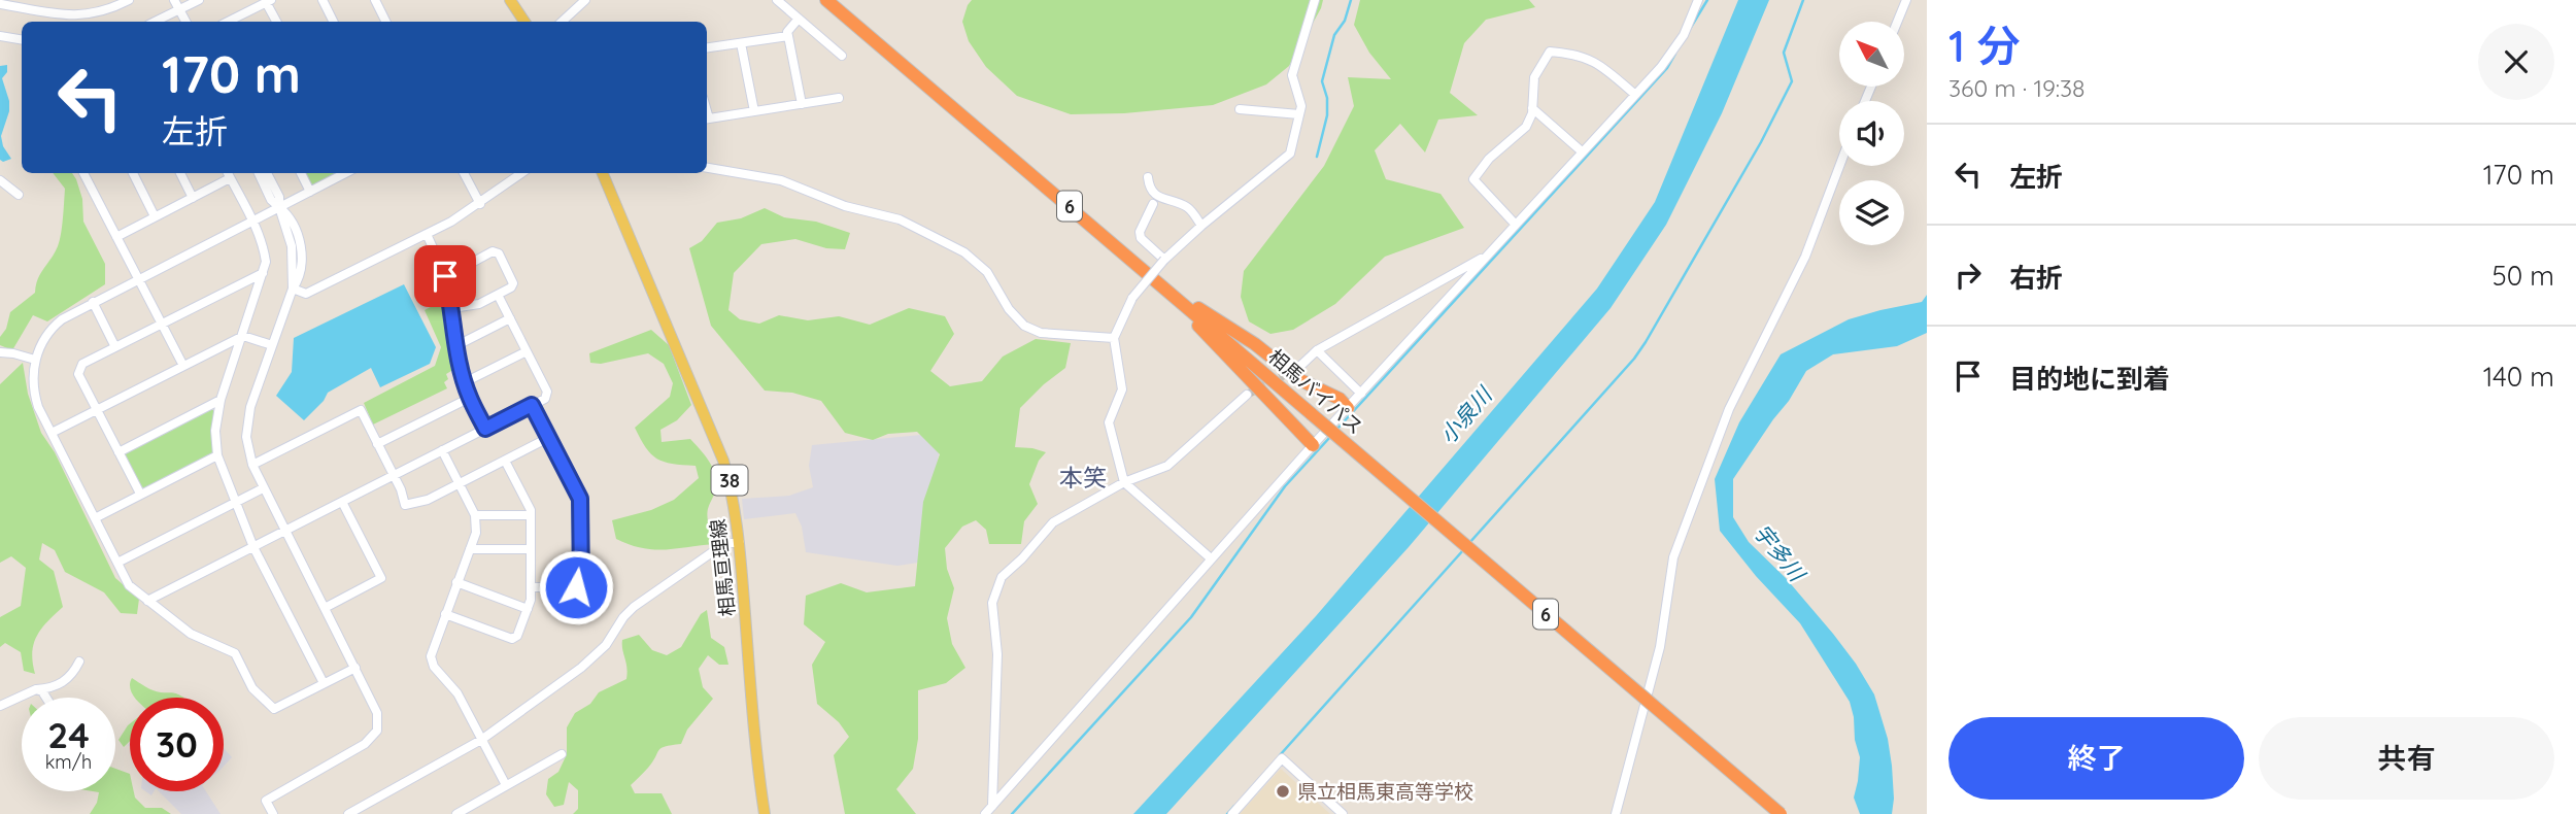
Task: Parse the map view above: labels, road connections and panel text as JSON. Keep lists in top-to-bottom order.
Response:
{
  "streets": {
    "highway": ["6", "相馬バイパス"],
    "main road": ["38", "相馬亘理線"]
  },
  "districts": ["本笑"],
  "water": ["小泉川", "宇多川"],
  "places": ["県立相馬東高等学校"],
  "north": "top left",
  "page": {
    "heading": ["1 分", "360 m · 19:38"],
    "turn": ["170 m", "左折"],
    "list": [
      {
        "name": "左折",
        "value": "170 m"
      },
      {
        "name": "右折",
        "value": "50 m"
      },
      {
        "name": "目的地に到着",
        "value": "140 m"
      }
    ],
    "speed": "24 km/h",
    "limit": "30",
    "buttons": ["終了", "共有"]
  }
}
